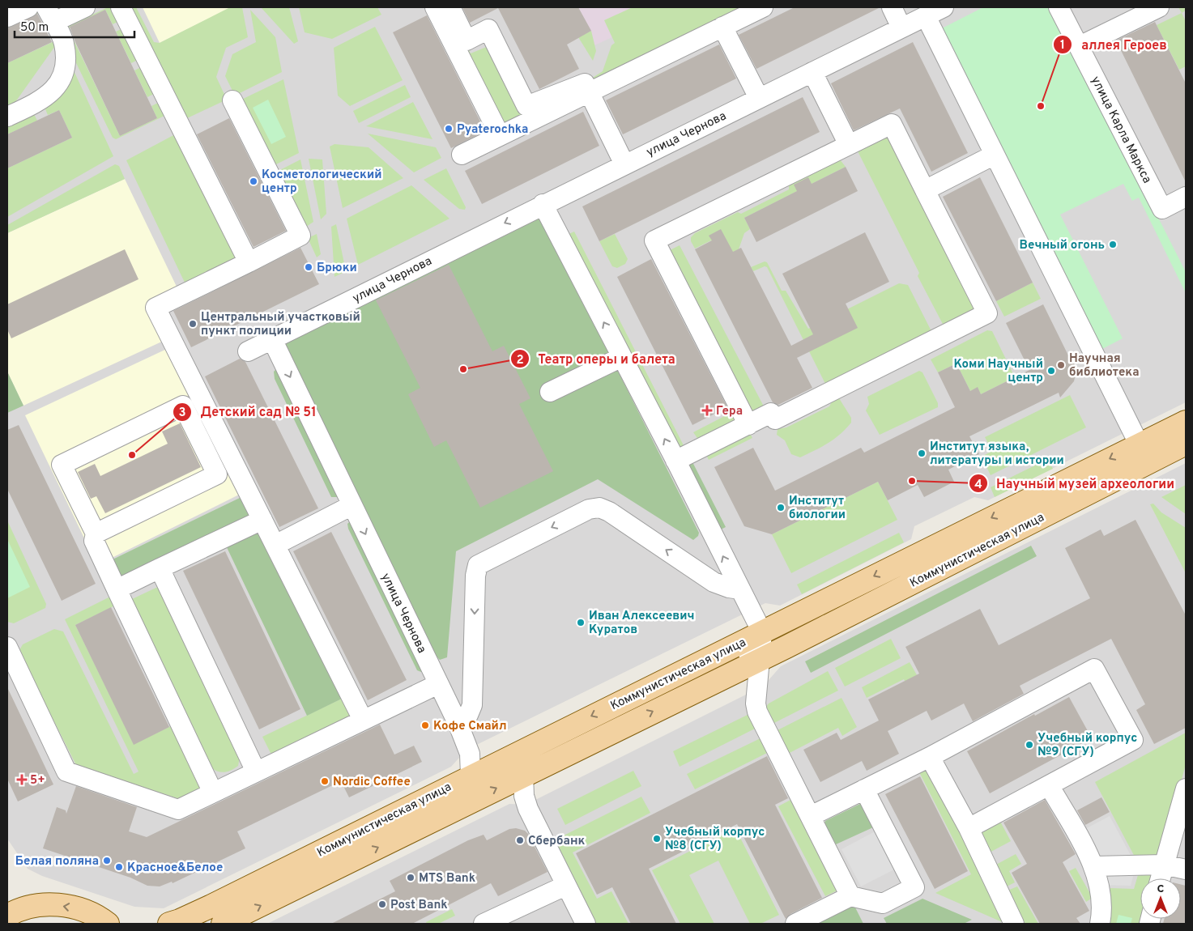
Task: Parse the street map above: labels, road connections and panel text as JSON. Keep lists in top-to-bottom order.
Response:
{
  "streets": {
    "main road": ["Коммунистическая улица"],
    "street": ["улица Карла Маркса", "улица Чернова"]
  },
  "crossings": [
    ["улица Чернова", "Коммунистическая улица"]
  ],
  "places": {
    "other": [
      "аллея Героев",
      "Pyaterochka",
      "Косметологический центр",
      "Вечный огонь",
      "Брюки",
      "Центральный участковый пункт полиции",
      "Научная библиотека",
      "Театр оперы и балета",
      "Коми Научный центр",
      "Институт языка, литературы и истории",
      "Детский сад № 51",
      "Научный музей археологии",
      "Институт биологии",
      "Иван Алексеевич Куратов",
      "Кофе Смайл",
      "Учебный корпус №9 (СГУ)",
      "Nordic Coffee",
      "Учебный корпус №8 (СГУ)",
      "Сбербанк",
      "Белая поляна",
      "Красное&Белое",
      "MTS Bank",
      "Post Bank"
    ],
    "health": ["Гера", "5+"]
  },
  "scale_bar": "50 m",
  "north": "top"
}
